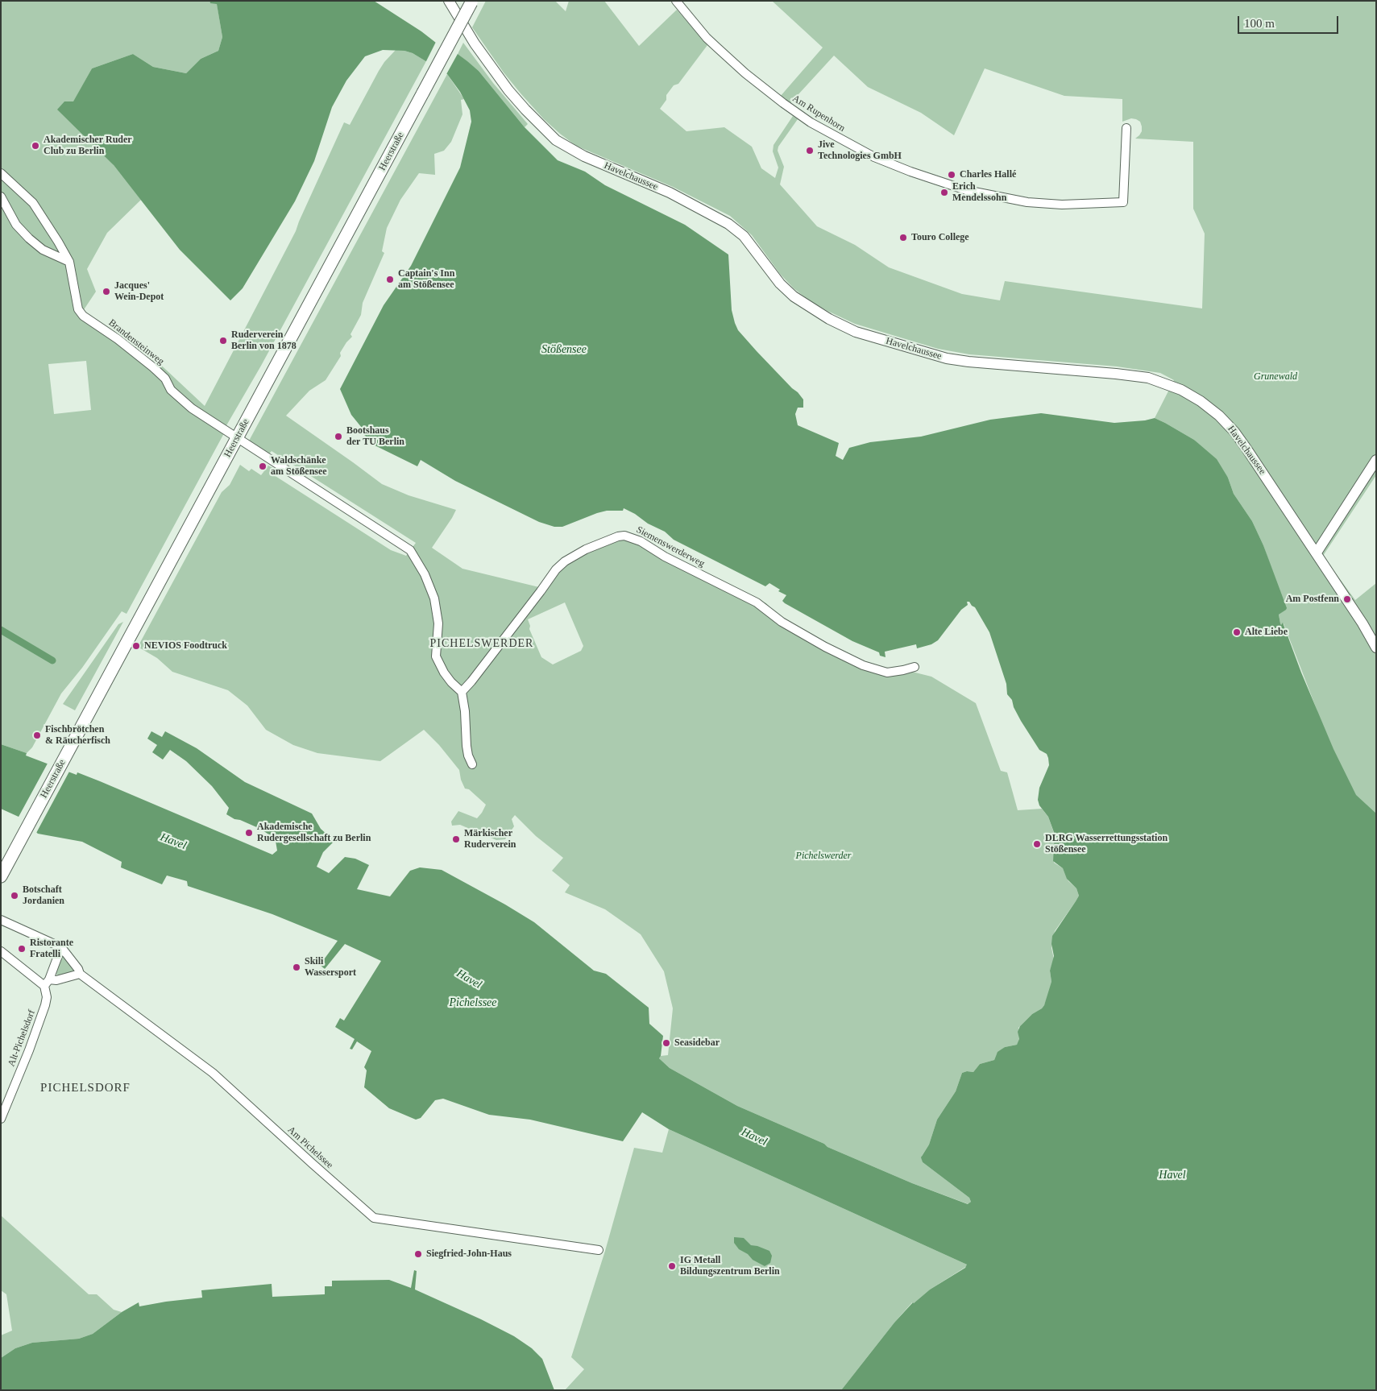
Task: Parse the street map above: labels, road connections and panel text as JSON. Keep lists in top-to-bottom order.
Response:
{
  "streets": {
    "main road": ["Heerstraße"],
    "street": [
      "Am Rupenhorn",
      "Havelchaussee",
      "Brandensteinweg",
      "Siemenswerderweg",
      "Alt-Pichelsdorf",
      "Am Pichelssee"
    ]
  },
  "crossings": [
    ["Heerstraße", "Brandensteinweg"],
    ["Alt-Pichelsdorf", "Am Pichelssee"]
  ],
  "districts": ["PICHELSWERDER", "PICHELSDORF"],
  "water": ["Stößensee", "Havel", "Pichelssee"],
  "parks": ["Grunewald", "Pichelswerder"],
  "places": [
    "Akademischer Ruder Club zu Berlin",
    "Jive Technologies GmbH",
    "Charles Hallé",
    "Erich Mendelssohn",
    "Touro College",
    "Captain's Inn am Stößensee",
    "Jacques' Wein-Depot",
    "Ruderverein Berlin von 1878",
    "Bootshaus der TU Berlin",
    "Waldschänke am Stößensee",
    "Am Postfenn",
    "Alte Liebe",
    "NEVIOS Foodtruck",
    "Fischbrötchen & Räucherfisch",
    "Akademische Rudergesellschaft zu Berlin",
    "Märkischer Ruderverein",
    "DLRG Wasserrettungsstation Stößensee",
    "Botschaft Jordanien",
    "Ristorante Fratelli",
    "Skili Wassersport",
    "Seasidebar",
    "Siegfried-John-Haus",
    "IG Metall Bildungszentrum Berlin"
  ],
  "scale_bar": "100 m"
}
